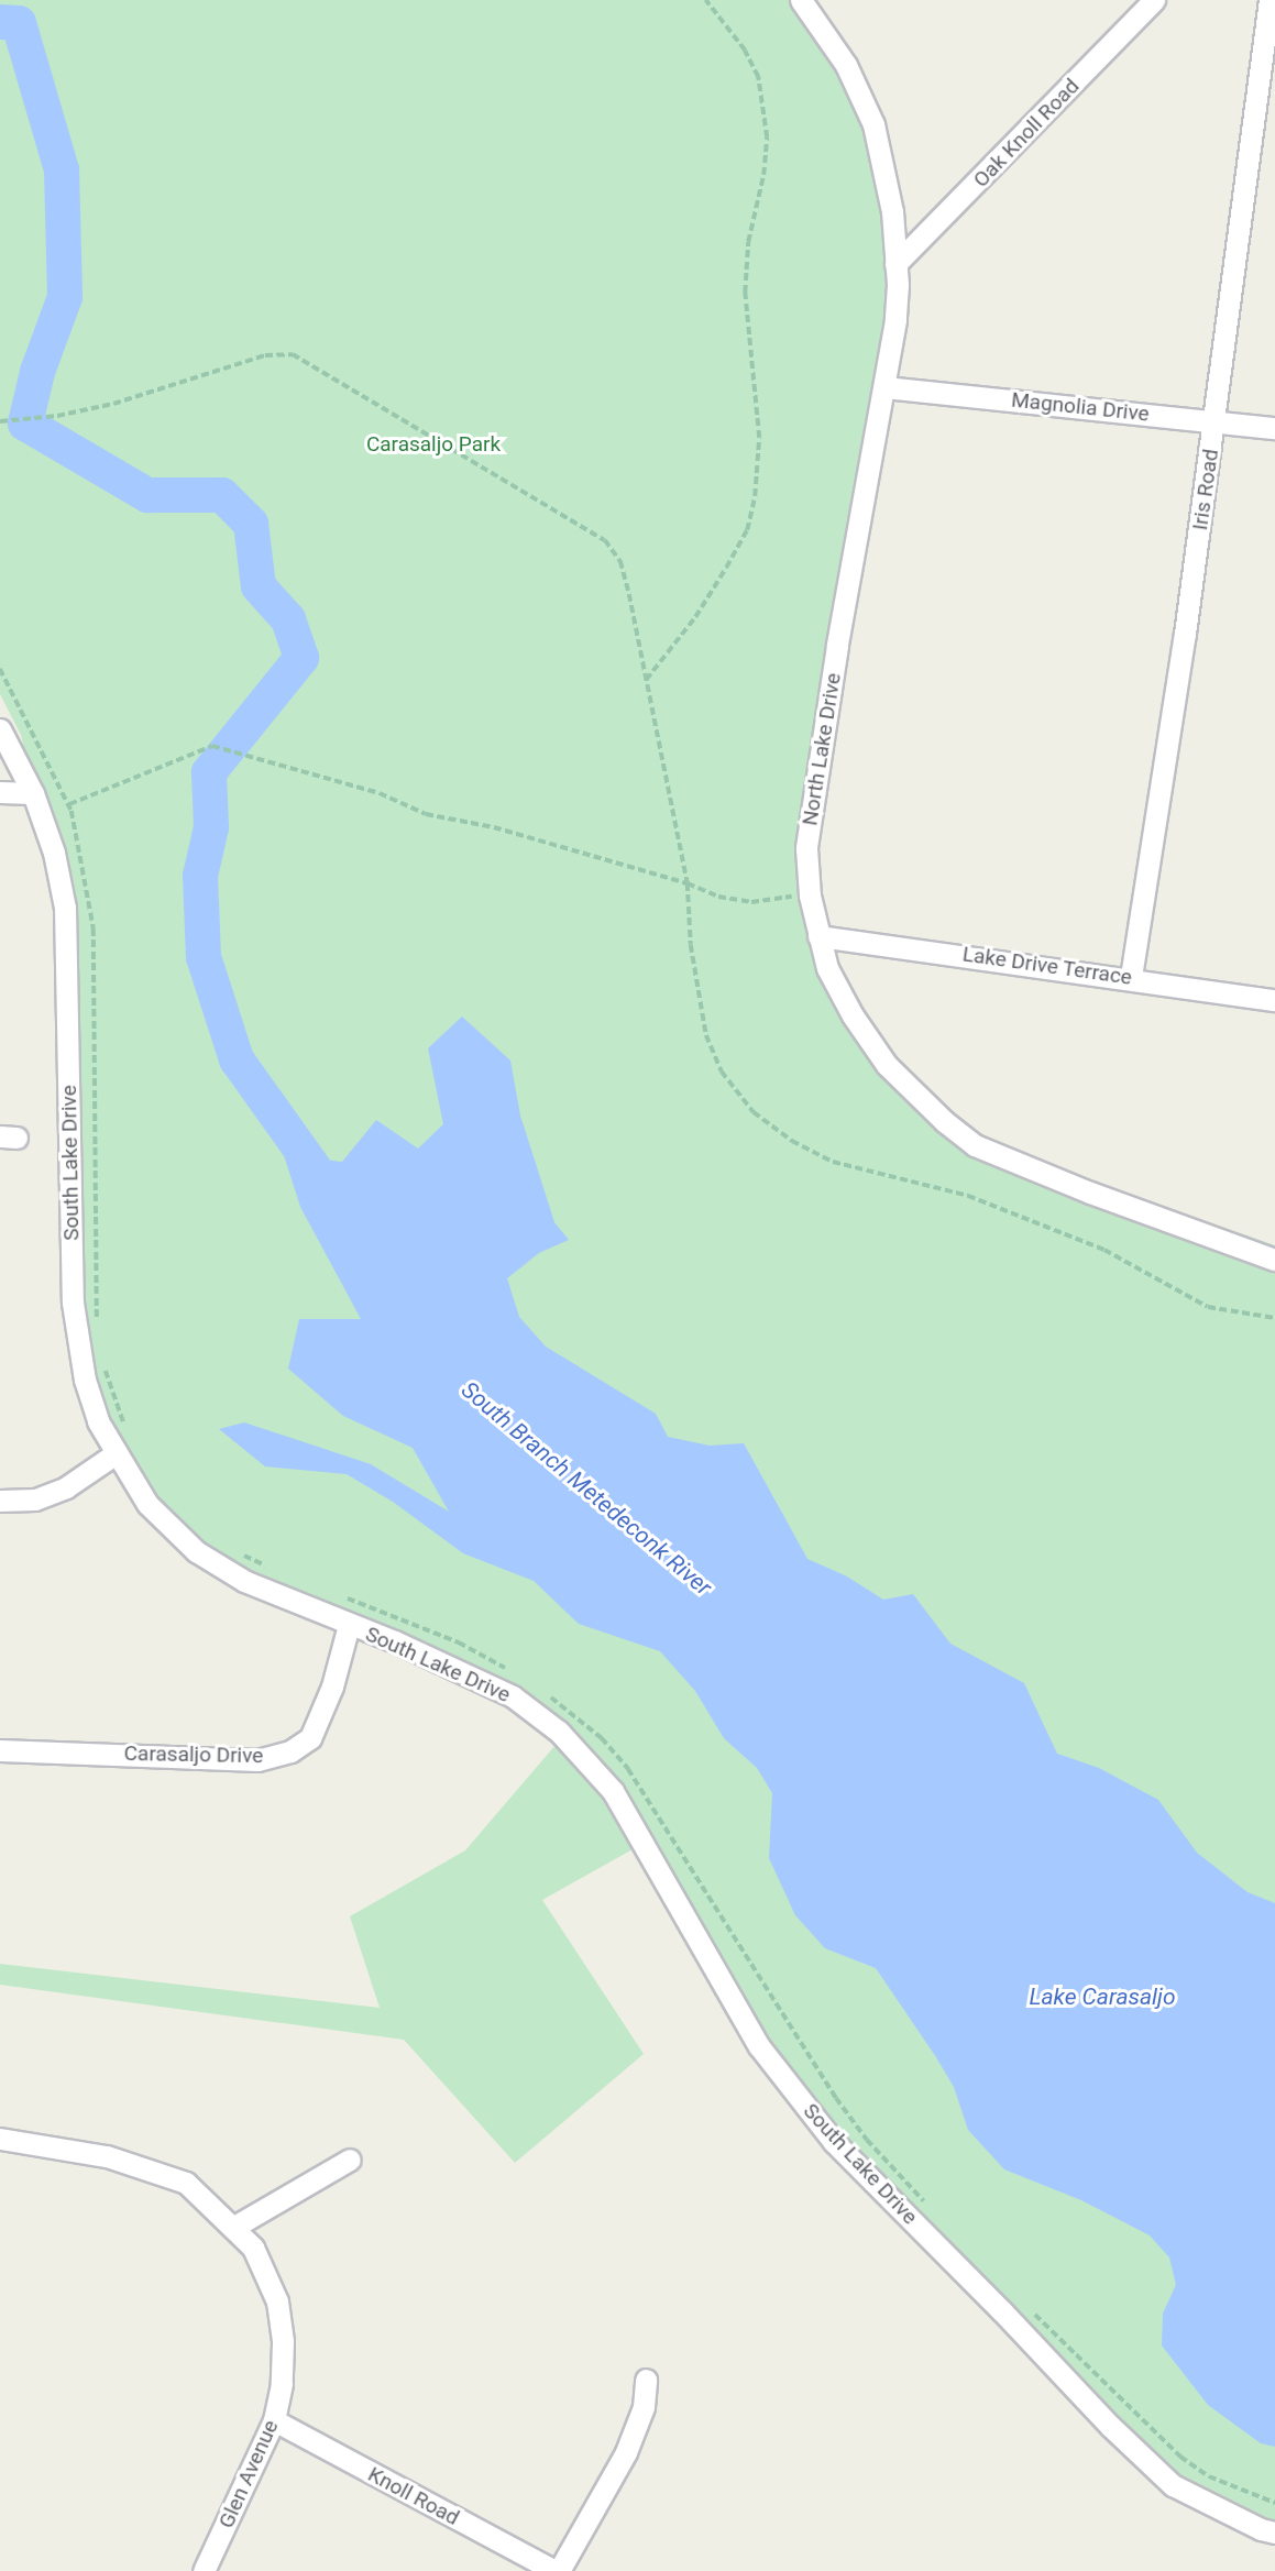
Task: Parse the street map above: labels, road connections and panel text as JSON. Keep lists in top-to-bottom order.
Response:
{
  "streets": {
    "street": [
      "Oak Knoll Road",
      "Magnolia Drive",
      "Iris Road",
      "North Lake Drive",
      "Lake Drive Terrace",
      "South Lake Drive",
      "Carasaljo Drive",
      "Glen Avenue",
      "Knoll Road"
    ]
  },
  "crossings": [
    ["Oak Knoll Road", "North Lake Drive"],
    ["Magnolia Drive", "Iris Road"],
    ["Magnolia Drive", "North Lake Drive"],
    ["Iris Road", "Lake Drive Terrace"],
    ["North Lake Drive", "Lake Drive Terrace"],
    ["South Lake Drive", "Carasaljo Drive"],
    ["Glen Avenue", "Knoll Road"]
  ],
  "water": ["South Branch Metedeconk River", "Lake Carasaljo"],
  "parks": ["Carasaljo Park"]
}
